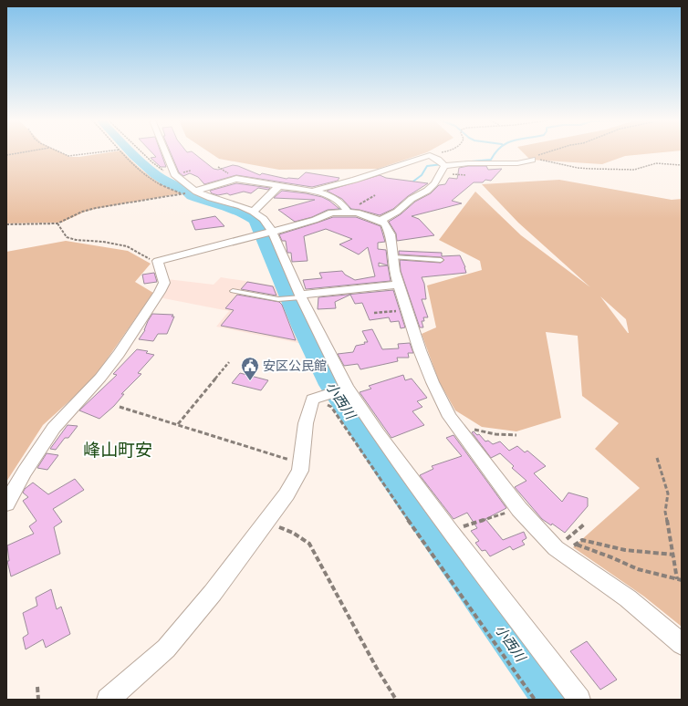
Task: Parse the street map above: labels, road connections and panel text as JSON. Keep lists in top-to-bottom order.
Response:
{
  "districts": ["峰山町安"],
  "water": ["小西川"],
  "places": {
    "public building": ["安区公民館"]
  }
}
